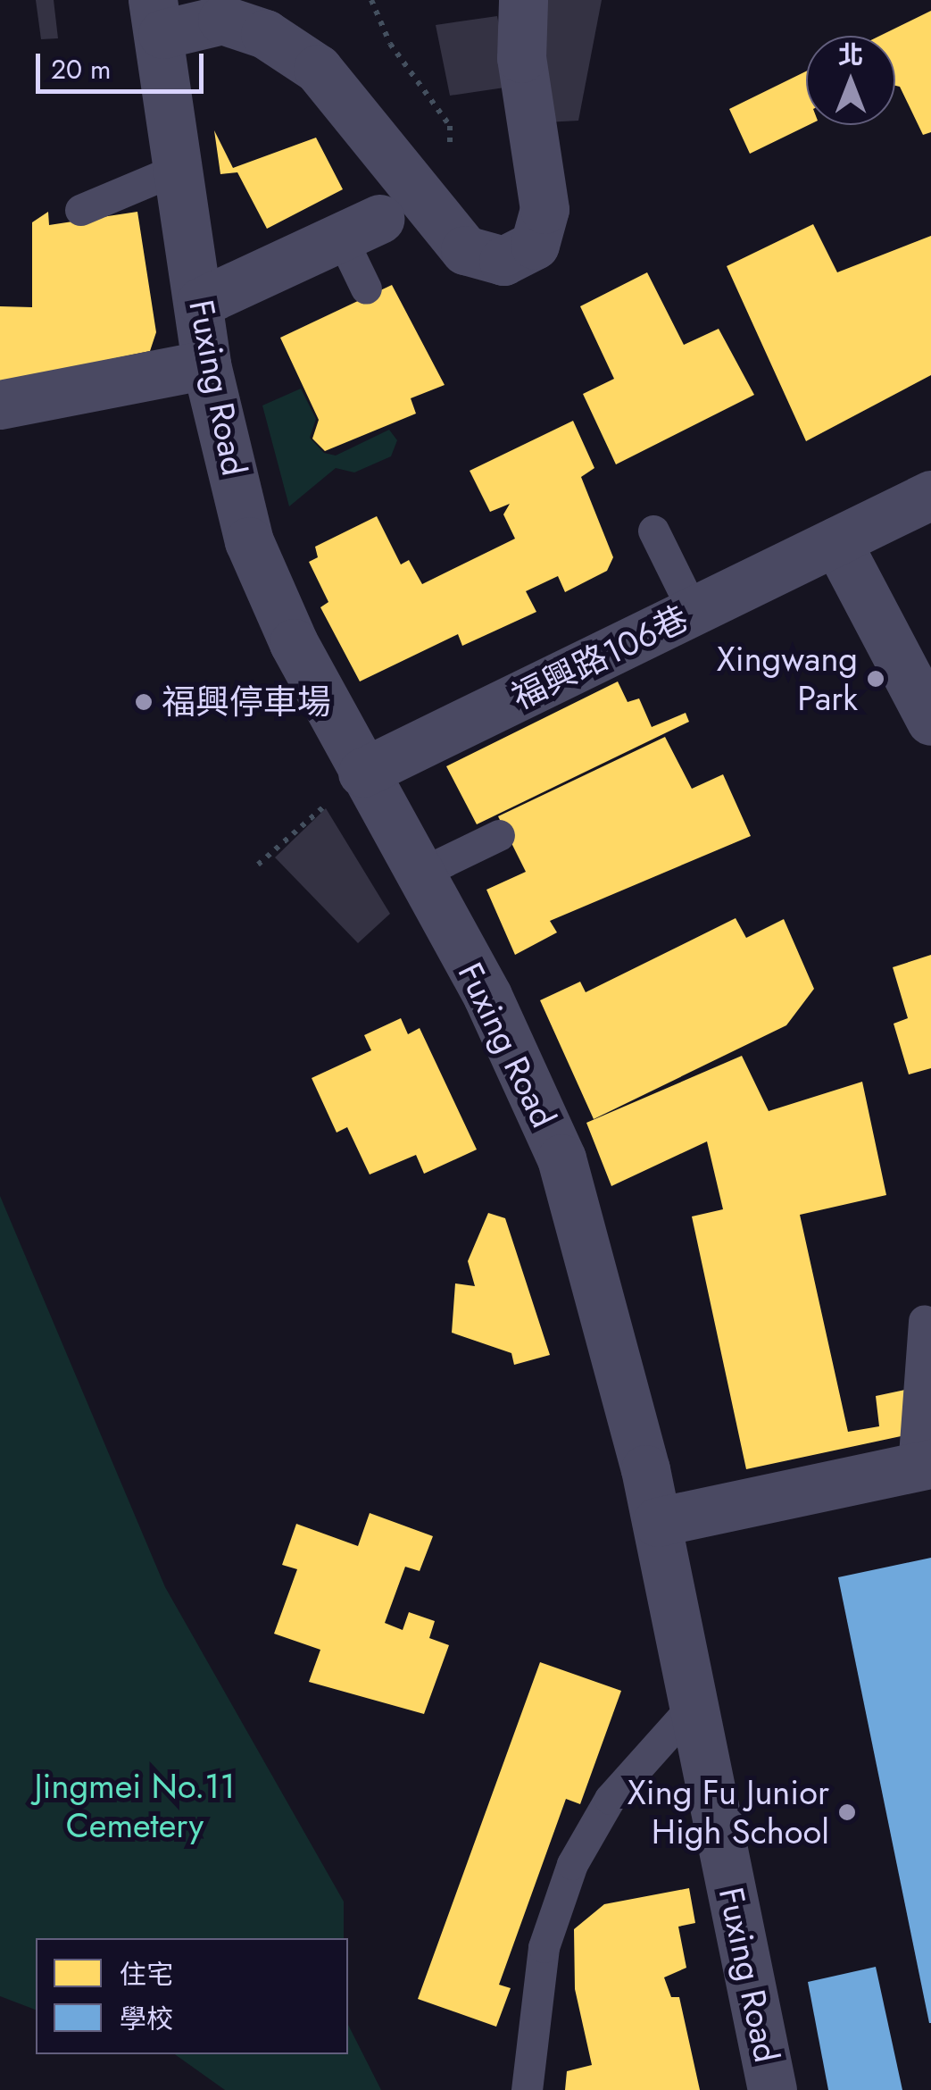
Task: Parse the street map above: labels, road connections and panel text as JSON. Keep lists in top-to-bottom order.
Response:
{
  "streets": {
    "street": ["Fuxing Road", "福興路106巷"]
  },
  "crossings": [
    ["Fuxing Road", "福興路106巷"]
  ],
  "parks": ["Jingmei No.11 Cemetery"],
  "places": ["Xingwang Park", "福興停車場", "Xing Fu Junior High School"],
  "legend": ["住宅", "學校"],
  "scale_bar": "20 m",
  "north": "top"
}
